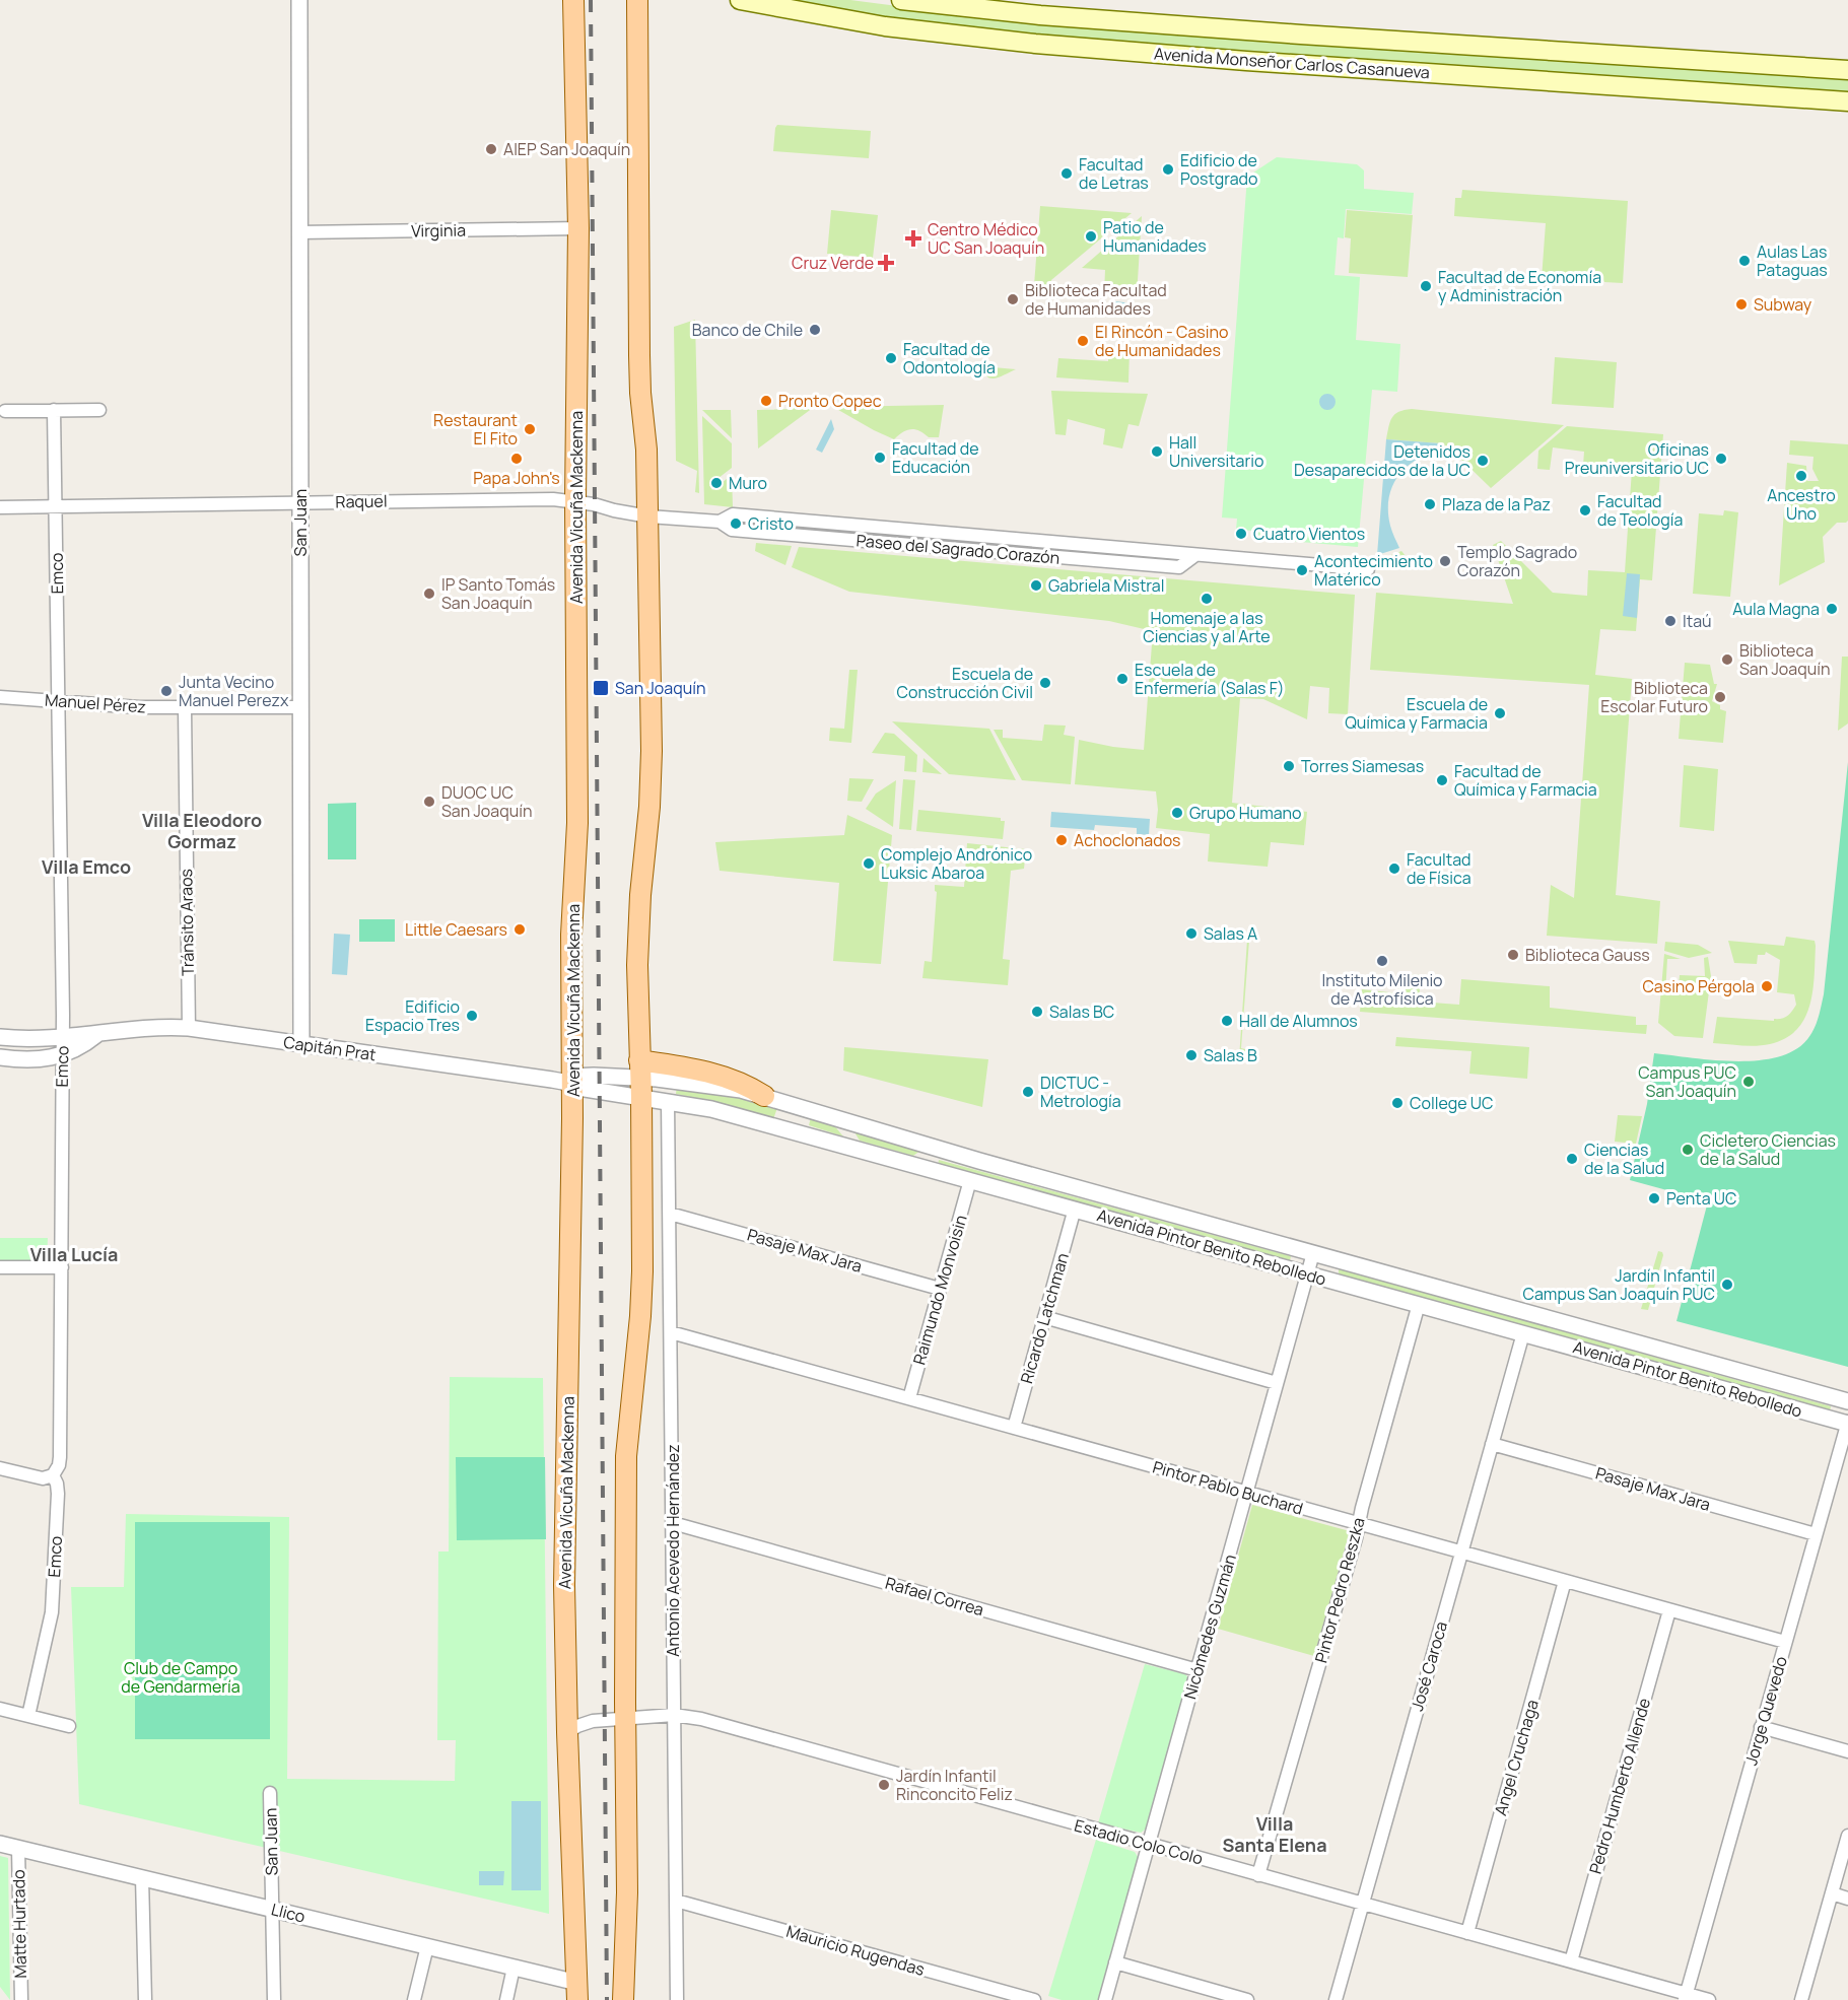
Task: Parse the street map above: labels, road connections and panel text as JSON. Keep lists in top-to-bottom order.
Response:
{
  "streets": {
    "main road": ["Avenida Monseñor Carlos Casanueva", "Avenida Vicuña Mackenna"],
    "street": [
      "Virginia",
      "Raquel",
      "San Juan",
      "Paseo del Sagrado Corazón",
      "Emco",
      "Manuel Pérez",
      "Tránsito Araos",
      "Capitán Prat",
      "Avenida Pintor Benito Rebolledo",
      "Pasaje Max Jara",
      "Raimundo Monvoisin",
      "Ricardo Latchman",
      "Pintor Pablo Buchard",
      "Antonio Acevedo Hernández",
      "Pintor Pedro Reszka",
      "Rafael Correa",
      "Nicómedes Guzmán",
      "José Caroca",
      "Jorge Quevedo",
      "Angel Cruchaga",
      "Pedro Humberto Allende",
      "Estadio Colo Colo",
      "Llico",
      "Matte Hurtado",
      "Mauricio Rugendas"
    ]
  },
  "crossings": [
    ["Virginia", "Avenida Vicuña Mackenna"],
    ["Virginia", "San Juan"],
    ["Raquel", "Avenida Vicuña Mackenna"],
    ["Raquel", "San Juan"],
    ["Raquel", "Paseo del Sagrado Corazón"],
    ["Raquel", "Emco"],
    ["Avenida Vicuña Mackenna", "Capitán Prat"],
    ["Avenida Vicuña Mackenna", "Avenida Pintor Benito Rebolledo"],
    ["Avenida Vicuña Mackenna", "Estadio Colo Colo"],
    ["Avenida Vicuña Mackenna", "Llico"],
    ["San Juan", "Manuel Pérez"],
    ["San Juan", "Capitán Prat"],
    ["San Juan", "Llico"],
    ["Emco", "Manuel Pérez"],
    ["Emco", "Capitán Prat"],
    ["Manuel Pérez", "Tránsito Araos"],
    ["Tránsito Araos", "Capitán Prat"],
    ["Capitán Prat", "Avenida Pintor Benito Rebolledo"],
    ["Avenida Pintor Benito Rebolledo", "Raimundo Monvoisin"],
    ["Avenida Pintor Benito Rebolledo", "Ricardo Latchman"],
    ["Avenida Pintor Benito Rebolledo", "Antonio Acevedo Hernández"],
    ["Avenida Pintor Benito Rebolledo", "Pintor Pedro Reszka"],
    ["Avenida Pintor Benito Rebolledo", "Nicómedes Guzmán"],
    ["Avenida Pintor Benito Rebolledo", "José Caroca"],
    ["Avenida Pintor Benito Rebolledo", "Jorge Quevedo"],
    ["Pasaje Max Jara", "Raimundo Monvoisin"],
    ["Pasaje Max Jara", "Antonio Acevedo Hernández"],
    ["Pasaje Max Jara", "José Caroca"],
    ["Pasaje Max Jara", "Jorge Quevedo"],
    ["Raimundo Monvoisin", "Pintor Pablo Buchard"],
    ["Ricardo Latchman", "Pintor Pablo Buchard"],
    ["Pintor Pablo Buchard", "Antonio Acevedo Hernández"],
    ["Pintor Pablo Buchard", "Pintor Pedro Reszka"],
    ["Pintor Pablo Buchard", "Nicómedes Guzmán"],
    ["Pintor Pablo Buchard", "José Caroca"],
    ["Pintor Pablo Buchard", "Jorge Quevedo"],
    ["Pintor Pablo Buchard", "Angel Cruchaga"],
    ["Pintor Pablo Buchard", "Pedro Humberto Allende"],
    ["Antonio Acevedo Hernández", "Rafael Correa"],
    ["Antonio Acevedo Hernández", "Estadio Colo Colo"],
    ["Antonio Acevedo Hernández", "Mauricio Rugendas"],
    ["Pintor Pedro Reszka", "Estadio Colo Colo"],
    ["Rafael Correa", "Nicómedes Guzmán"],
    ["Nicómedes Guzmán", "Estadio Colo Colo"],
    ["José Caroca", "Estadio Colo Colo"],
    ["Jorge Quevedo", "Estadio Colo Colo"],
    ["Angel Cruchaga", "Estadio Colo Colo"],
    ["Pedro Humberto Allende", "Estadio Colo Colo"],
    ["Llico", "Matte Hurtado"]
  ],
  "districts": [
    "Villa Eleodoro Gormaz",
    "Villa Emco",
    "Villa Lucía",
    "Villa Santa Elena"
  ],
  "parks": ["Club de Campo de Gendarmería"],
  "places": {
    "other": [
      "AIEP San Joaquín",
      "Edificio de Postgrado",
      "Facultad de Letras",
      "Patio de Humanidades",
      "Aulas Las Pataguas",
      "Facultad de Economía y Administración",
      "Biblioteca Facultad de Humanidades",
      "Subway",
      "Banco de Chile",
      "El Rincón - Casino de Humanidades",
      "Facultad de Odontología",
      "Pronto Copec",
      "Restaurant El Fito",
      "Hall Universitario",
      "Facultad de Educación",
      "Papa John's",
      "Oficinas Preuniversitario UC",
      "Detenidos Desaparecidos de la UC",
      "Ancestro Uno",
      "Muro",
      "Plaza de la Paz",
      "Facultad de Teología",
      "Cristo",
      "Cuatro Vientos",
      "Templo Sagrado Corazón",
      "Acontecimiento Matérico",
      "Gabriela Mistral",
      "IP Santo Tomás San Joaquín",
      "Homenaje a las Ciencias y al Arte",
      "Aula Magna",
      "Itaú",
      "Biblioteca San Joaquín",
      "Escuela de Enfermería (Salas F)",
      "Escuela de Construcción Civil",
      "Junta Vecino Manuel Perezx",
      "Biblioteca Escolar Futuro",
      "Escuela de Química y Farmacia",
      "Torres Siamesas",
      "Facultad de Química y Farmacia",
      "DUOC UC San Joaquín",
      "Grupo Humano",
      "Achoclonados",
      "Complejo Andrónico Luksic Abaroa",
      "Facultad de Física",
      "Little Caesars",
      "Salas A",
      "Biblioteca Gauss",
      "Instituto Milenio de Astrofísica",
      "Casino Pérgola",
      "Salas BC",
      "Edificio Espacio Tres",
      "Hall de Alumnos",
      "Salas B",
      "Campus PUC San Joaquín",
      "DICTUC - Metrología",
      "College UC",
      "Cicletero Ciencias de la Salud",
      "Ciencias de la Salud",
      "Penta UC",
      "Jardín Infantil Campus San Joaquín PUC",
      "Jardín Infantil Rinconcito Feliz"
    ],
    "health": ["Centro Médico UC San Joaquín", "Cruz Verde"],
    "transit": ["San Joaquín"]
  }
}
